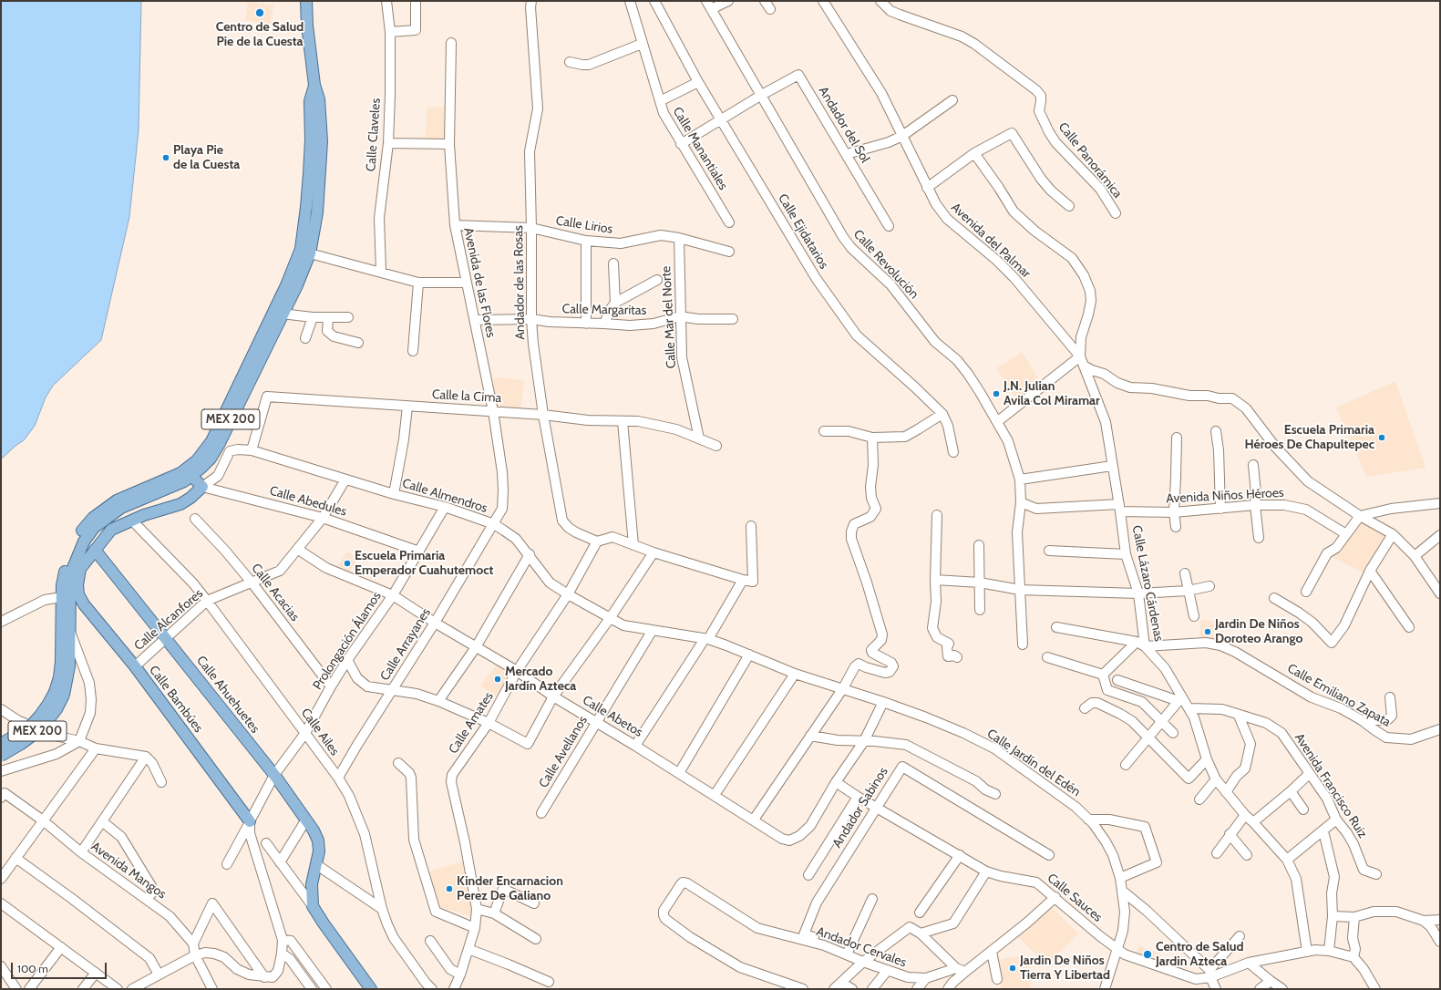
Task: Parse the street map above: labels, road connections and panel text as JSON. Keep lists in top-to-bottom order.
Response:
{
  "streets": {
    "main road": ["MEX 200", "Calle Ahuehuetes", "Calle Bambúes"],
    "street": [
      "Andador del Sol",
      "Calle Claveles",
      "Calle Manantiales",
      "Calle Panorámica",
      "Calle Lirios",
      "Calle Ejidatarios",
      "Avenida del Palmar",
      "Calle Revolución",
      "Avenida de las Flores",
      "Andador de las Rosas",
      "Calle Margaritas",
      "Calle Mar del Norte",
      "Calle la Cima",
      "Calle Almendros",
      "Avenida Niños Héroes",
      "Calle Abedules",
      "Calle Lázaro Cárdenas",
      "Calle Acacias",
      "Calle Alcanfores",
      "Prolongación Álamos",
      "Calle Arrayanes",
      "Calle Emiliano Zapata",
      "Calle Abetos",
      "Calle Amates",
      "Calle Ailes",
      "Calle Avellanos",
      "Calle Jardín del Edén",
      "Avenida Francisco Ruiz",
      "Andador Sabinos",
      "Avenida Mangos",
      "Calle Sauces",
      "Andador Cervales"
    ]
  },
  "crossings": [
    ["Andador del Sol", "Calle Revolución"],
    ["Calle Lirios", "Avenida de las Flores"],
    ["Calle Lirios", "Andador de las Rosas"],
    ["Calle Lirios", "Calle Mar del Norte"],
    ["Avenida del Palmar", "Avenida Niños Héroes"],
    ["Avenida del Palmar", "Calle Lázaro Cárdenas"],
    ["Calle Revolución", "Avenida Niños Héroes"],
    ["Avenida de las Flores", "Calle Margaritas"],
    ["Avenida de las Flores", "Calle la Cima"],
    ["Avenida de las Flores", "Calle Almendros"],
    ["Avenida de las Flores", "Calle Arrayanes"],
    ["Andador de las Rosas", "Calle Margaritas"],
    ["Andador de las Rosas", "Calle la Cima"],
    ["Andador de las Rosas", "Calle Amates"],
    ["Calle Margaritas", "Calle Mar del Norte"],
    ["Calle Mar del Norte", "Calle la Cima"],
    ["Calle la Cima", "Calle Almendros"],
    ["Calle Almendros", "Calle Abedules"],
    ["Calle Almendros", "Calle Alcanfores"],
    ["Calle Almendros", "Prolongación Álamos"],
    ["Calle Almendros", "Calle Arrayanes"],
    ["Calle Almendros", "Calle Amates"],
    ["Calle Almendros", "Calle Avellanos"],
    ["Calle Almendros", "Calle Jardín del Edén"],
    ["Avenida Niños Héroes", "Calle Lázaro Cárdenas"],
    ["Calle Abedules", "Calle Alcanfores"],
    ["Calle Abedules", "Prolongación Álamos"],
    ["Calle Lázaro Cárdenas", "Calle Emiliano Zapata"],
    ["Calle Lázaro Cárdenas", "Avenida Francisco Ruiz"],
    ["Calle Lázaro Cárdenas", "Calle Sauces"],
    ["Calle Acacias", "Calle Alcanfores"],
    ["Calle Acacias", "Prolongación Álamos"],
    ["Calle Alcanfores", "Calle Ahuehuetes"],
    ["Calle Alcanfores", "Calle Bambúes"],
    ["Calle Alcanfores", "Calle Abetos"],
    ["Calle Alcanfores", "Calle Ailes"],
    ["Prolongación Álamos", "Calle Ahuehuetes"],
    ["Prolongación Álamos", "Calle Bambúes"],
    ["Prolongación Álamos", "Calle Abetos"],
    ["Prolongación Álamos", "Calle Ailes"],
    ["Calle Arrayanes", "Calle Abetos"],
    ["Calle Arrayanes", "Calle Ailes"],
    ["Calle Ahuehuetes", "Calle Bambúes"],
    ["Calle Abetos", "Calle Amates"],
    ["Calle Abetos", "Calle Avellanos"],
    ["Calle Abetos", "Calle Sauces"],
    ["Calle Jardín del Edén", "Calle Sauces"],
    ["Andador Sabinos", "Calle Sauces"],
    ["Andador Sabinos", "Andador Cervales"]
  ],
  "places": [
    "Centro de Salud Pie de la Cuesta",
    "Playa Pie de la Cuesta",
    "J.N. Julian Avila Col Miramar",
    "Escuela Primaria Héroes De Chapultepec",
    "Escuela Primaria Emperador Cuahutemoct",
    "Jardin De Niños Doroteo Arango",
    "Mercado Jardín Azteca",
    "Kinder Encarnacion Perez De Galiano",
    "Centro de Salud Jardin Azteca",
    "Jardin De Niños Tierra Y Libertad"
  ],
  "scale_bar": "100 m"
}
